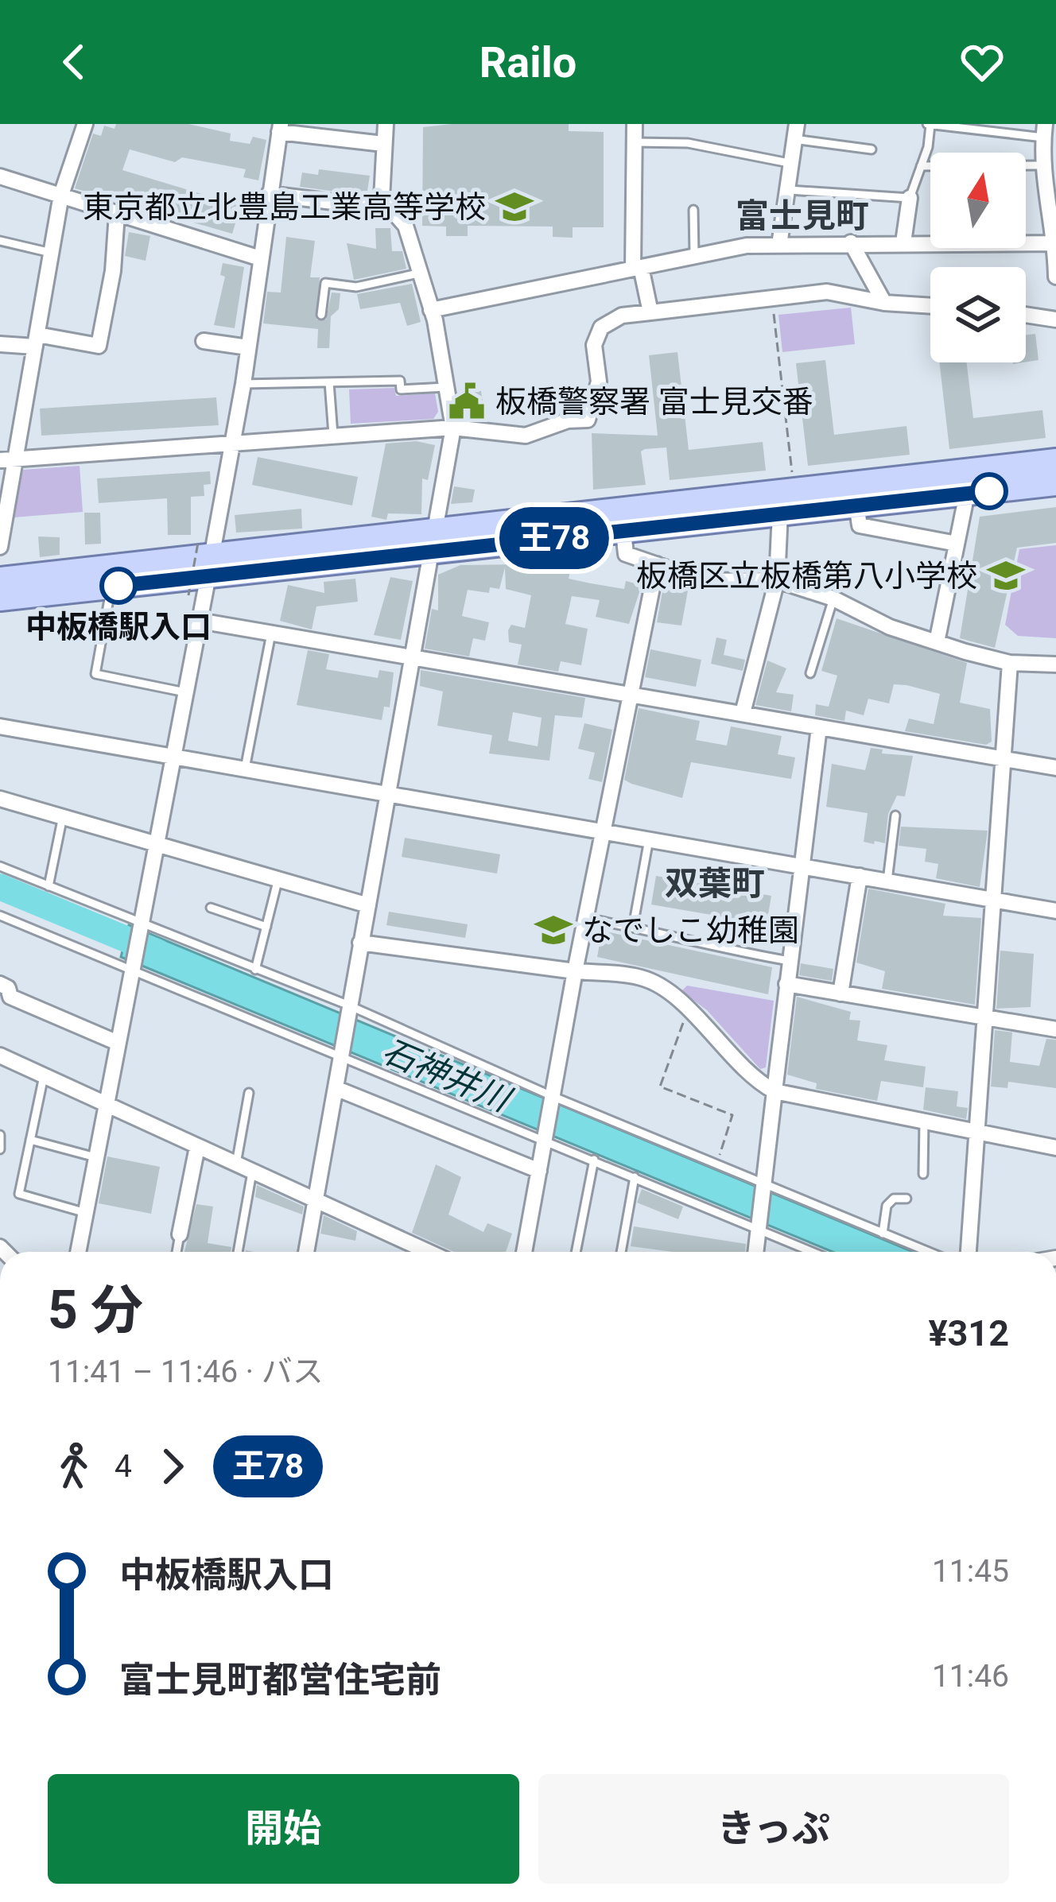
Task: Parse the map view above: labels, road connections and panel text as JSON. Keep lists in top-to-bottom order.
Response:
{
  "districts": ["富士見町", "双葉町"],
  "water": ["石神井川"],
  "places": {
    "school or university": ["東京都立北豊島工業高等学校", "板橋区立板橋第八小学校", "なでしこ幼稚園"],
    "public building": ["板橋警察署 富士見交番"],
    "other": ["中板橋駅入口"]
  },
  "lines": ["bus line 王78"],
  "north": "top",
  "page": {
    "header": "Railo",
    "on_map": "王78",
    "heading": ["5 分", "11:41 – 11:46 · バス", "¥312"],
    "legs": ["4", "王78"],
    "list": [
      {
        "name": "中板橋駅入口",
        "value": "11:45"
      },
      {
        "name": "富士見町都営住宅前",
        "value": "11:46"
      }
    ],
    "buttons": ["開始", "きっぷ"]
  }
}
